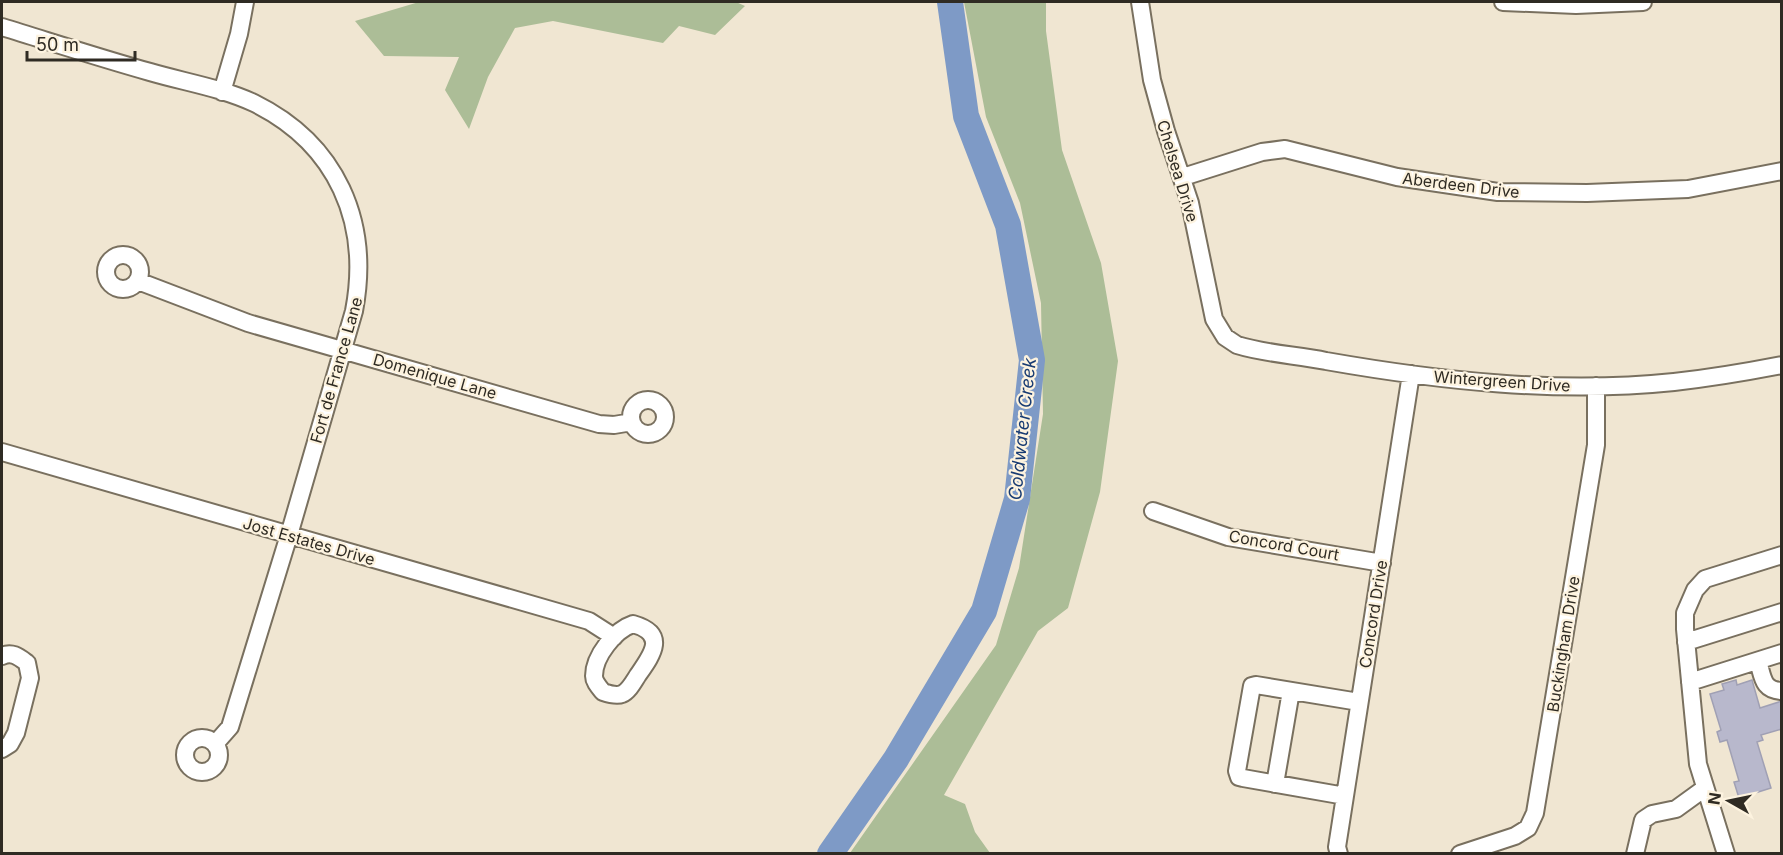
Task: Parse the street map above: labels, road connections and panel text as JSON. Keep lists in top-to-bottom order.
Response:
{
  "streets": {
    "street": [
      "Chelsea Drive",
      "Aberdeen Drive",
      "Fort de France Lane",
      "Domenique Lane",
      "Wintergreen Drive",
      "Jost Estates Drive",
      "Concord Court",
      "Concord Drive",
      "Buckingham Drive"
    ]
  },
  "crossings": [
    ["Chelsea Drive", "Aberdeen Drive"],
    ["Chelsea Drive", "Wintergreen Drive"],
    ["Fort de France Lane", "Domenique Lane"],
    ["Fort de France Lane", "Jost Estates Drive"],
    ["Wintergreen Drive", "Concord Drive"],
    ["Wintergreen Drive", "Buckingham Drive"],
    ["Concord Court", "Concord Drive"]
  ],
  "water": ["Coldwater Creek"],
  "scale_bar": "50 m",
  "north": "left"
}
